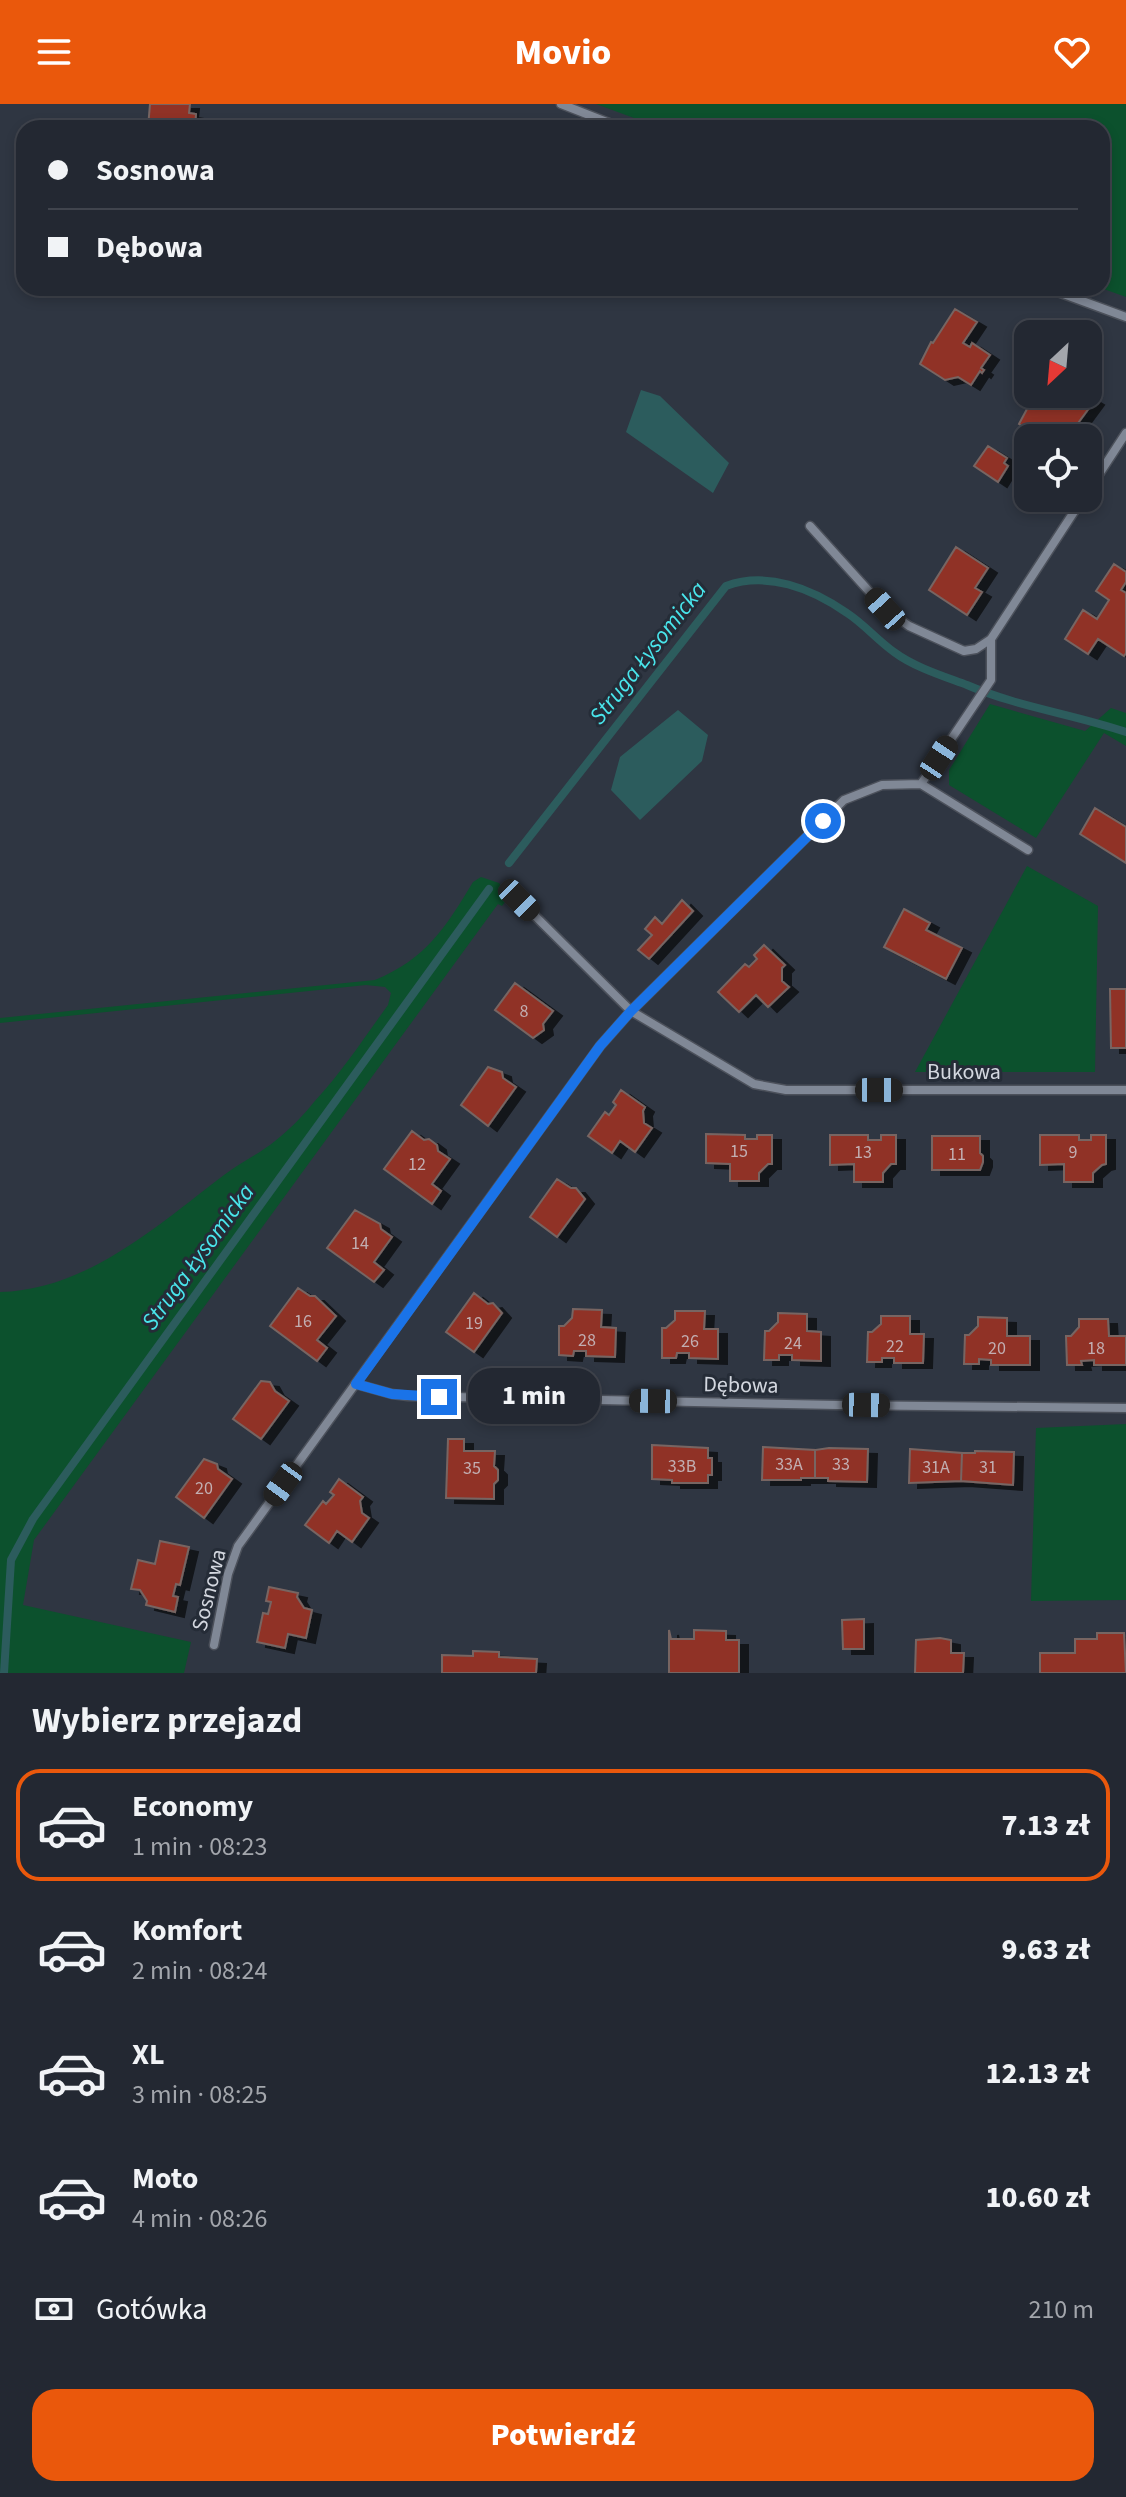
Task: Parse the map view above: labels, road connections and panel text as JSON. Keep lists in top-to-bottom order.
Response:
{
  "streets": {
    "street": ["Bukowa", "Dębowa", "Sosnowa"]
  },
  "crossings": [
    ["Bukowa", "Sosnowa"],
    ["Dębowa", "Sosnowa"]
  ],
  "water": ["Struga Łysomicka"],
  "house_numbers": [
    "8",
    "15",
    "13",
    "9",
    "11",
    "12",
    "14",
    "16",
    "19",
    "28",
    "26",
    "24",
    "22",
    "20",
    "18",
    "33A",
    "33",
    "33B",
    "31A",
    "31",
    "35",
    "20"
  ],
  "north": "bottom left",
  "page": {
    "header": "Movio",
    "banner": ["Sosnowa", "Dębowa"],
    "bubble": "1 min",
    "heading": "Wybierz przejazd",
    "list": [
      {
        "name": "Economy",
        "note": "1 min · 08:23",
        "value": "7.13 zł"
      },
      {
        "name": "Komfort",
        "note": "2 min · 08:24",
        "value": "9.63 zł"
      },
      {
        "name": "XL",
        "note": "3 min · 08:25",
        "value": "12.13 zł"
      },
      {
        "name": "Moto",
        "note": "4 min · 08:26",
        "value": "10.60 zł"
      }
    ],
    "pay": ["Gotówka", "210 m"],
    "buttons": "Potwierdź"
  }
}
